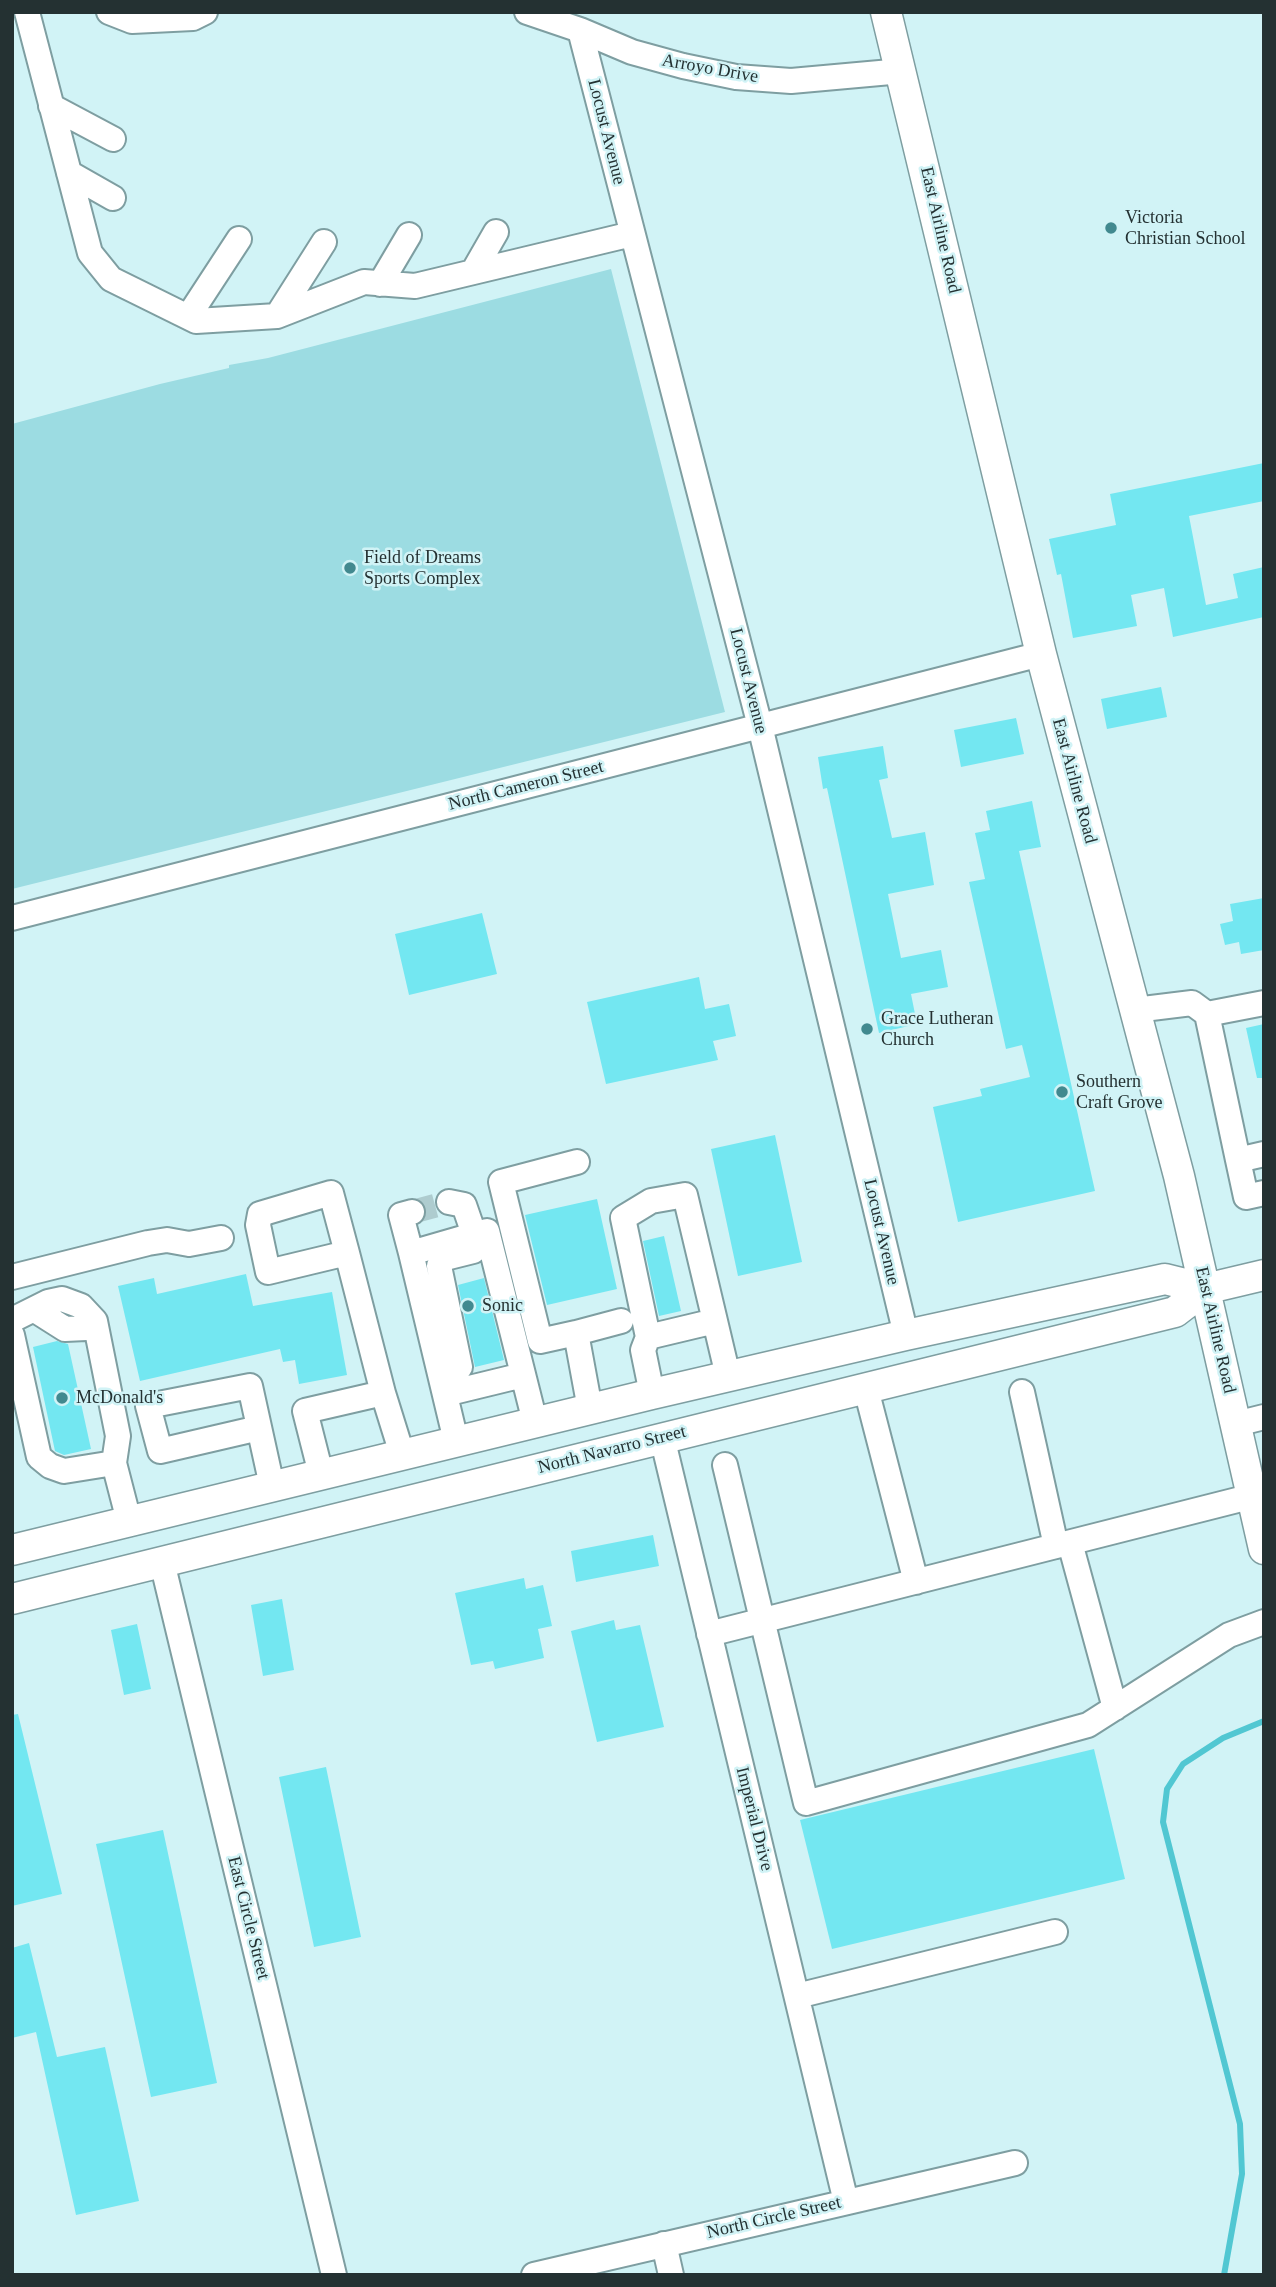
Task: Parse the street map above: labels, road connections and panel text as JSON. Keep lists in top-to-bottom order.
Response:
{
  "streets": {
    "main road": ["East Airline Road", "North Navarro Street"],
    "street": [
      "Arroyo Drive",
      "Locust Avenue",
      "North Cameron Street",
      "Imperial Drive",
      "East Circle Street",
      "North Circle Street"
    ]
  },
  "crossings": [
    ["Arroyo Drive", "Locust Avenue"],
    ["Arroyo Drive", "East Airline Road"],
    ["Locust Avenue", "North Cameron Street"],
    ["Locust Avenue", "North Navarro Street"],
    ["East Airline Road", "North Cameron Street"],
    ["East Airline Road", "North Navarro Street"],
    ["North Navarro Street", "Imperial Drive"],
    ["North Navarro Street", "East Circle Street"],
    ["Imperial Drive", "North Circle Street"]
  ],
  "places": [
    "Victoria Christian School",
    "Field of Dreams Sports Complex",
    "Grace Lutheran Church",
    "Southern Craft Grove",
    "Sonic",
    "McDonald's"
  ]
}
